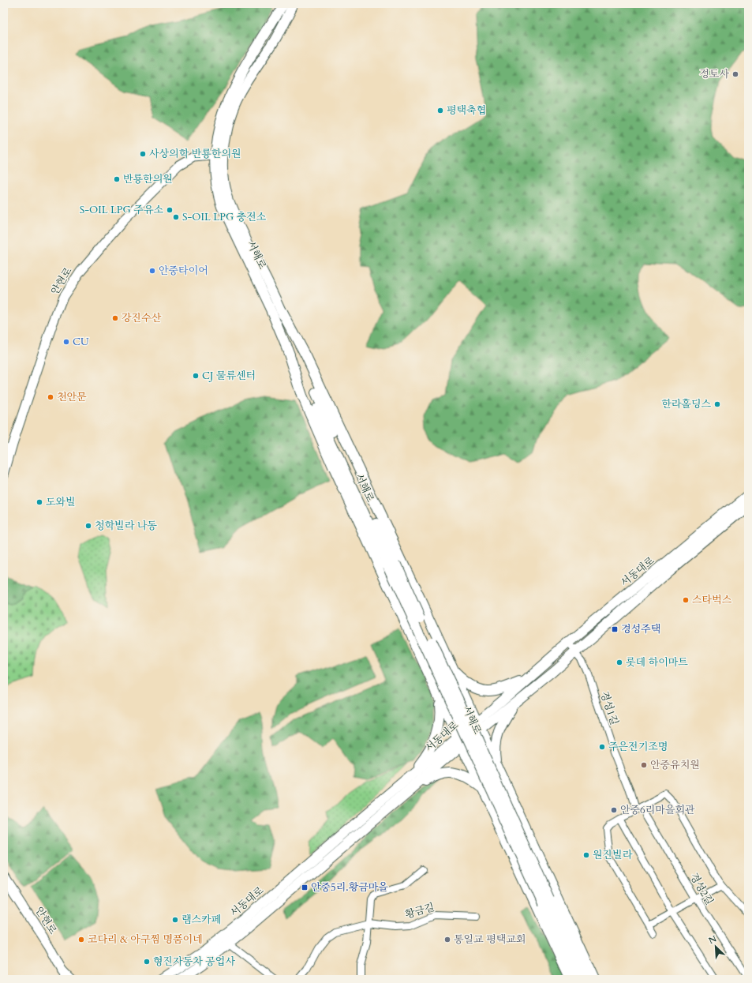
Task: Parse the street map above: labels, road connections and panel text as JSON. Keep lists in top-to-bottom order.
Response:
{
  "streets": {
    "main road": ["서해로", "안현로", "서동대로"],
    "street": ["경성1길", "경성2길", "황금길"]
  },
  "crossings": [
    ["서해로", "안현로"],
    ["서동대로", "경성1길"],
    ["경성1길", "경성2길"]
  ],
  "places": {
    "other": [
      "정토사",
      "평택축협",
      "사상의학 반룡한의원",
      "반룡한의원",
      "S-OIL LPG 주유소",
      "S-OIL LPG 충전소",
      "안중타이어",
      "강진수산",
      "CU",
      "CJ 물류센터",
      "천안문",
      "한라홀딩스",
      "도와빌",
      "청학빌라 나동",
      "스타벅스",
      "롯데 하이마트",
      "주은전기조명",
      "안중유치원",
      "안중6리마을회관",
      "원진빌라",
      "램스카페",
      "코다리 & 아구찜 명품이네",
      "통일교 평택교회",
      "형진자동차 공업사"
    ],
    "transit": ["경성주택", "안중5리.황금마을"]
  },
  "north": "top left"
}
